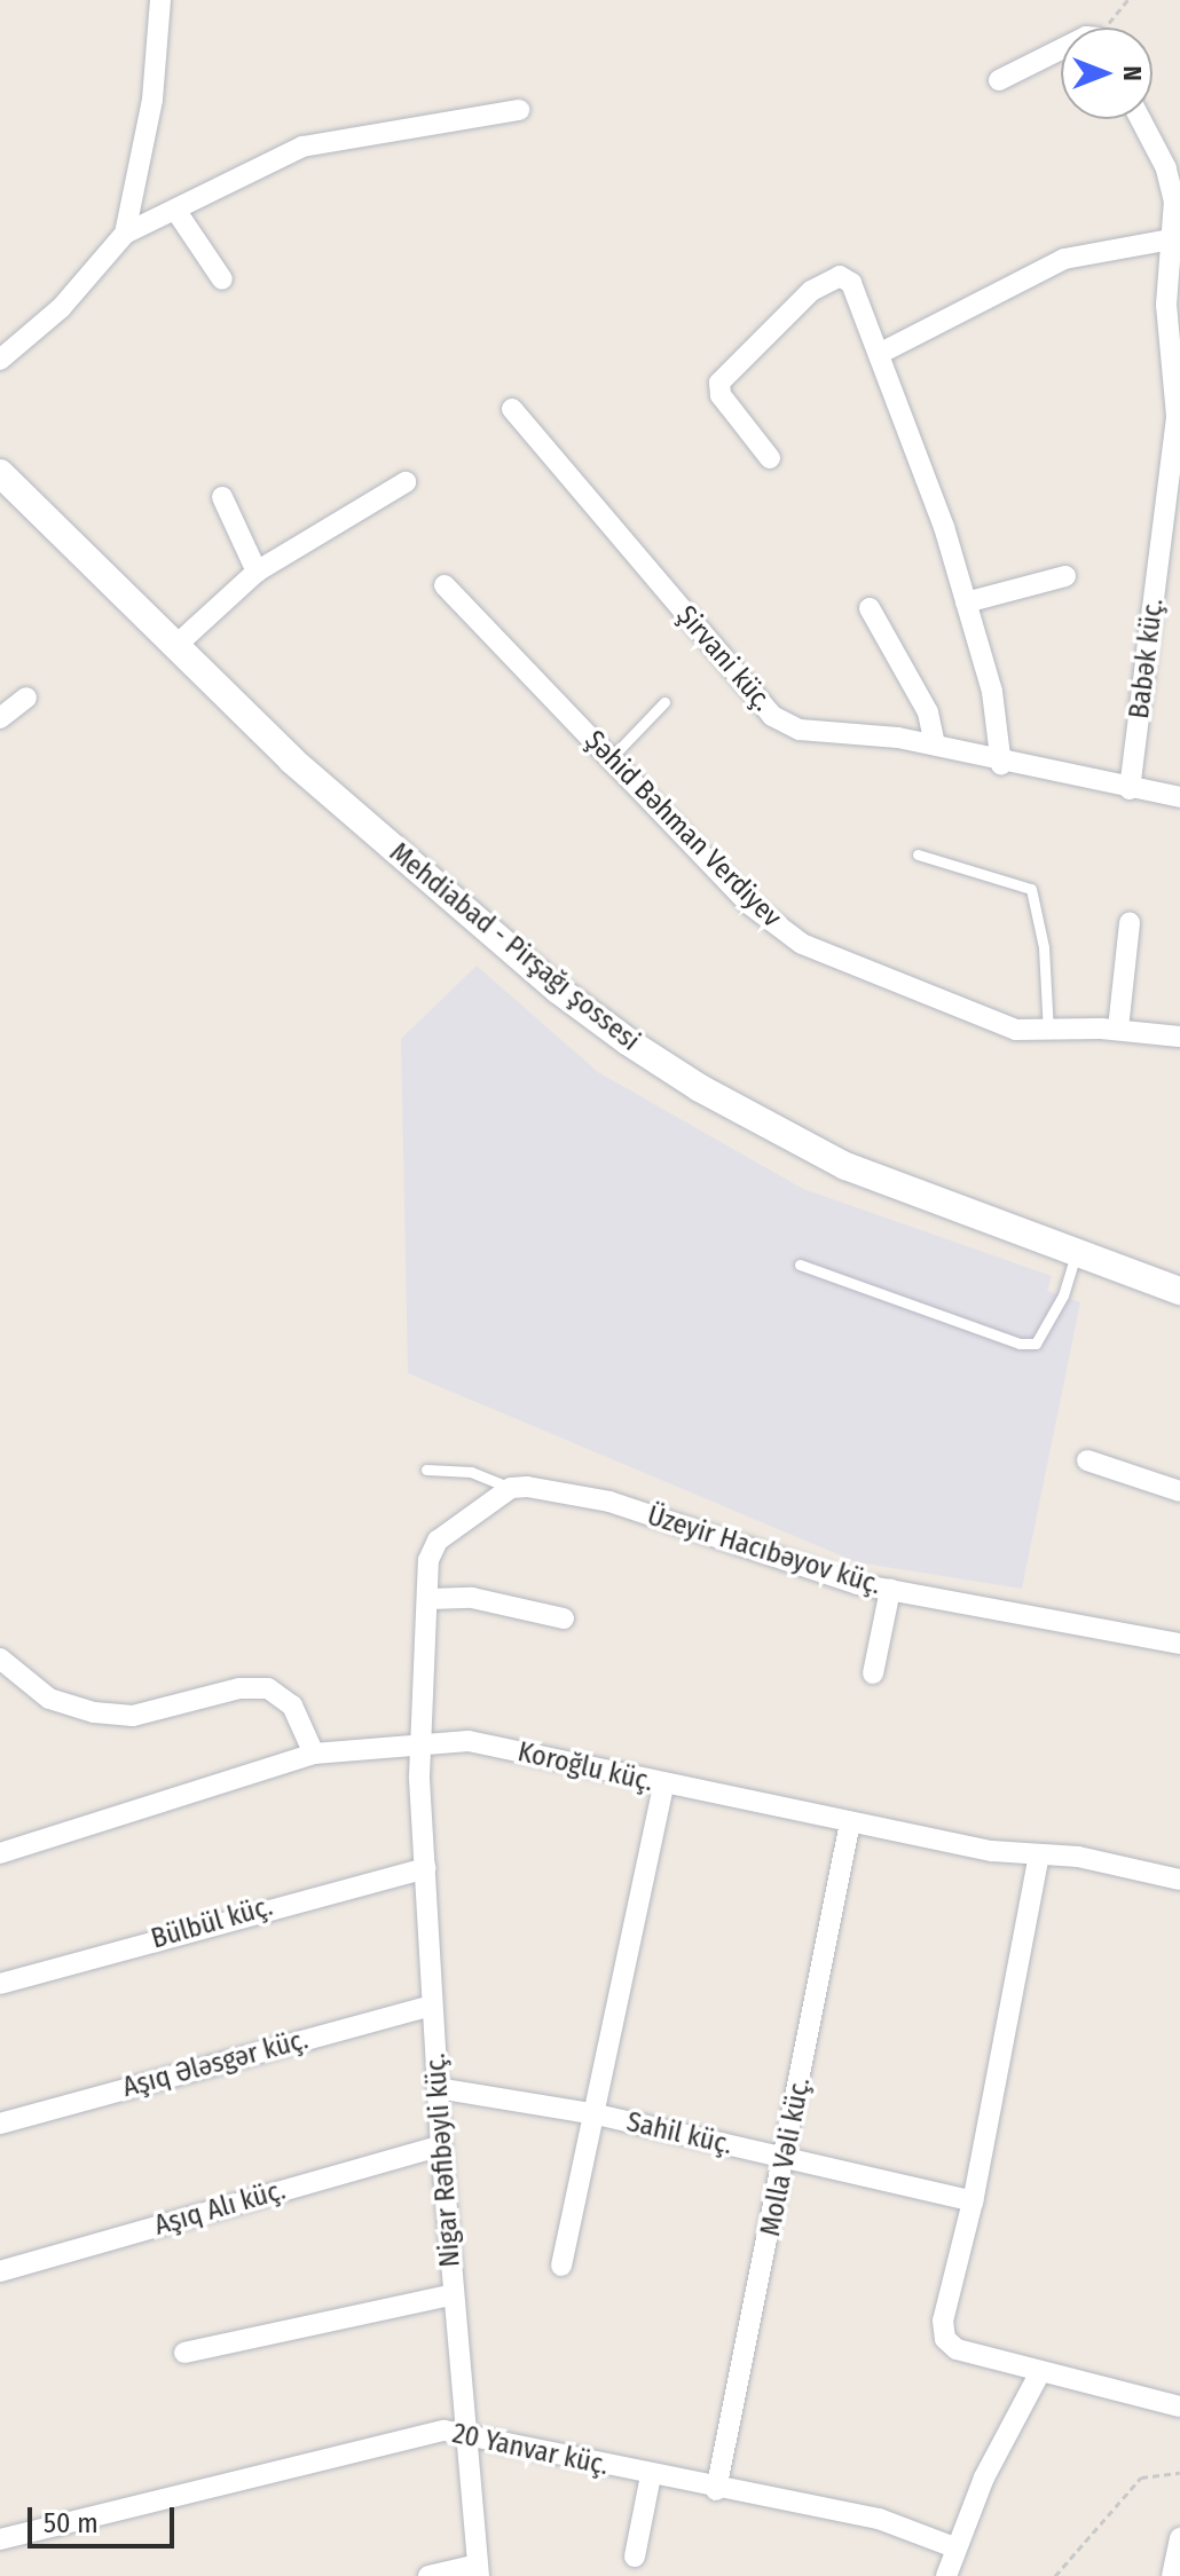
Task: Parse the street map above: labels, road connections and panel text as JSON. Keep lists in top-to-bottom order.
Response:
{
  "streets": {
    "main road": ["Mehdiabad - Pirşağı şossesi"],
    "street": [
      "Şirvani küç.",
      "Babək küç.",
      "Şəhid Bəhman Verdiyev",
      "Üzeyir Hacıbəyov küç.",
      "Koroğlu küç.",
      "Bülbül küç.",
      "Aşıq Ələsgər küç.",
      "Sahil küç.",
      "Molla Vəli küç.",
      "Nigar Rəfibəyli küç.",
      "Aşıq Alı küç.",
      "20 Yanvar küç."
    ]
  },
  "crossings": [
    ["Şirvani küç.", "Babək küç."],
    ["Üzeyir Hacıbəyov küç.", "Nigar Rəfibəyli küç."],
    ["Koroğlu küç.", "Molla Vəli küç."],
    ["Koroğlu küç.", "Nigar Rəfibəyli küç."],
    ["Bülbül küç.", "Nigar Rəfibəyli küç."],
    ["Aşıq Ələsgər küç.", "Nigar Rəfibəyli küç."],
    ["Sahil küç.", "Molla Vəli küç."],
    ["Sahil küç.", "Nigar Rəfibəyli küç."],
    ["Molla Vəli küç.", "20 Yanvar küç."],
    ["Nigar Rəfibəyli küç.", "Aşıq Alı küç."],
    ["Nigar Rəfibəyli küç.", "20 Yanvar küç."]
  ],
  "scale_bar": "50 m",
  "north": "right"
}
